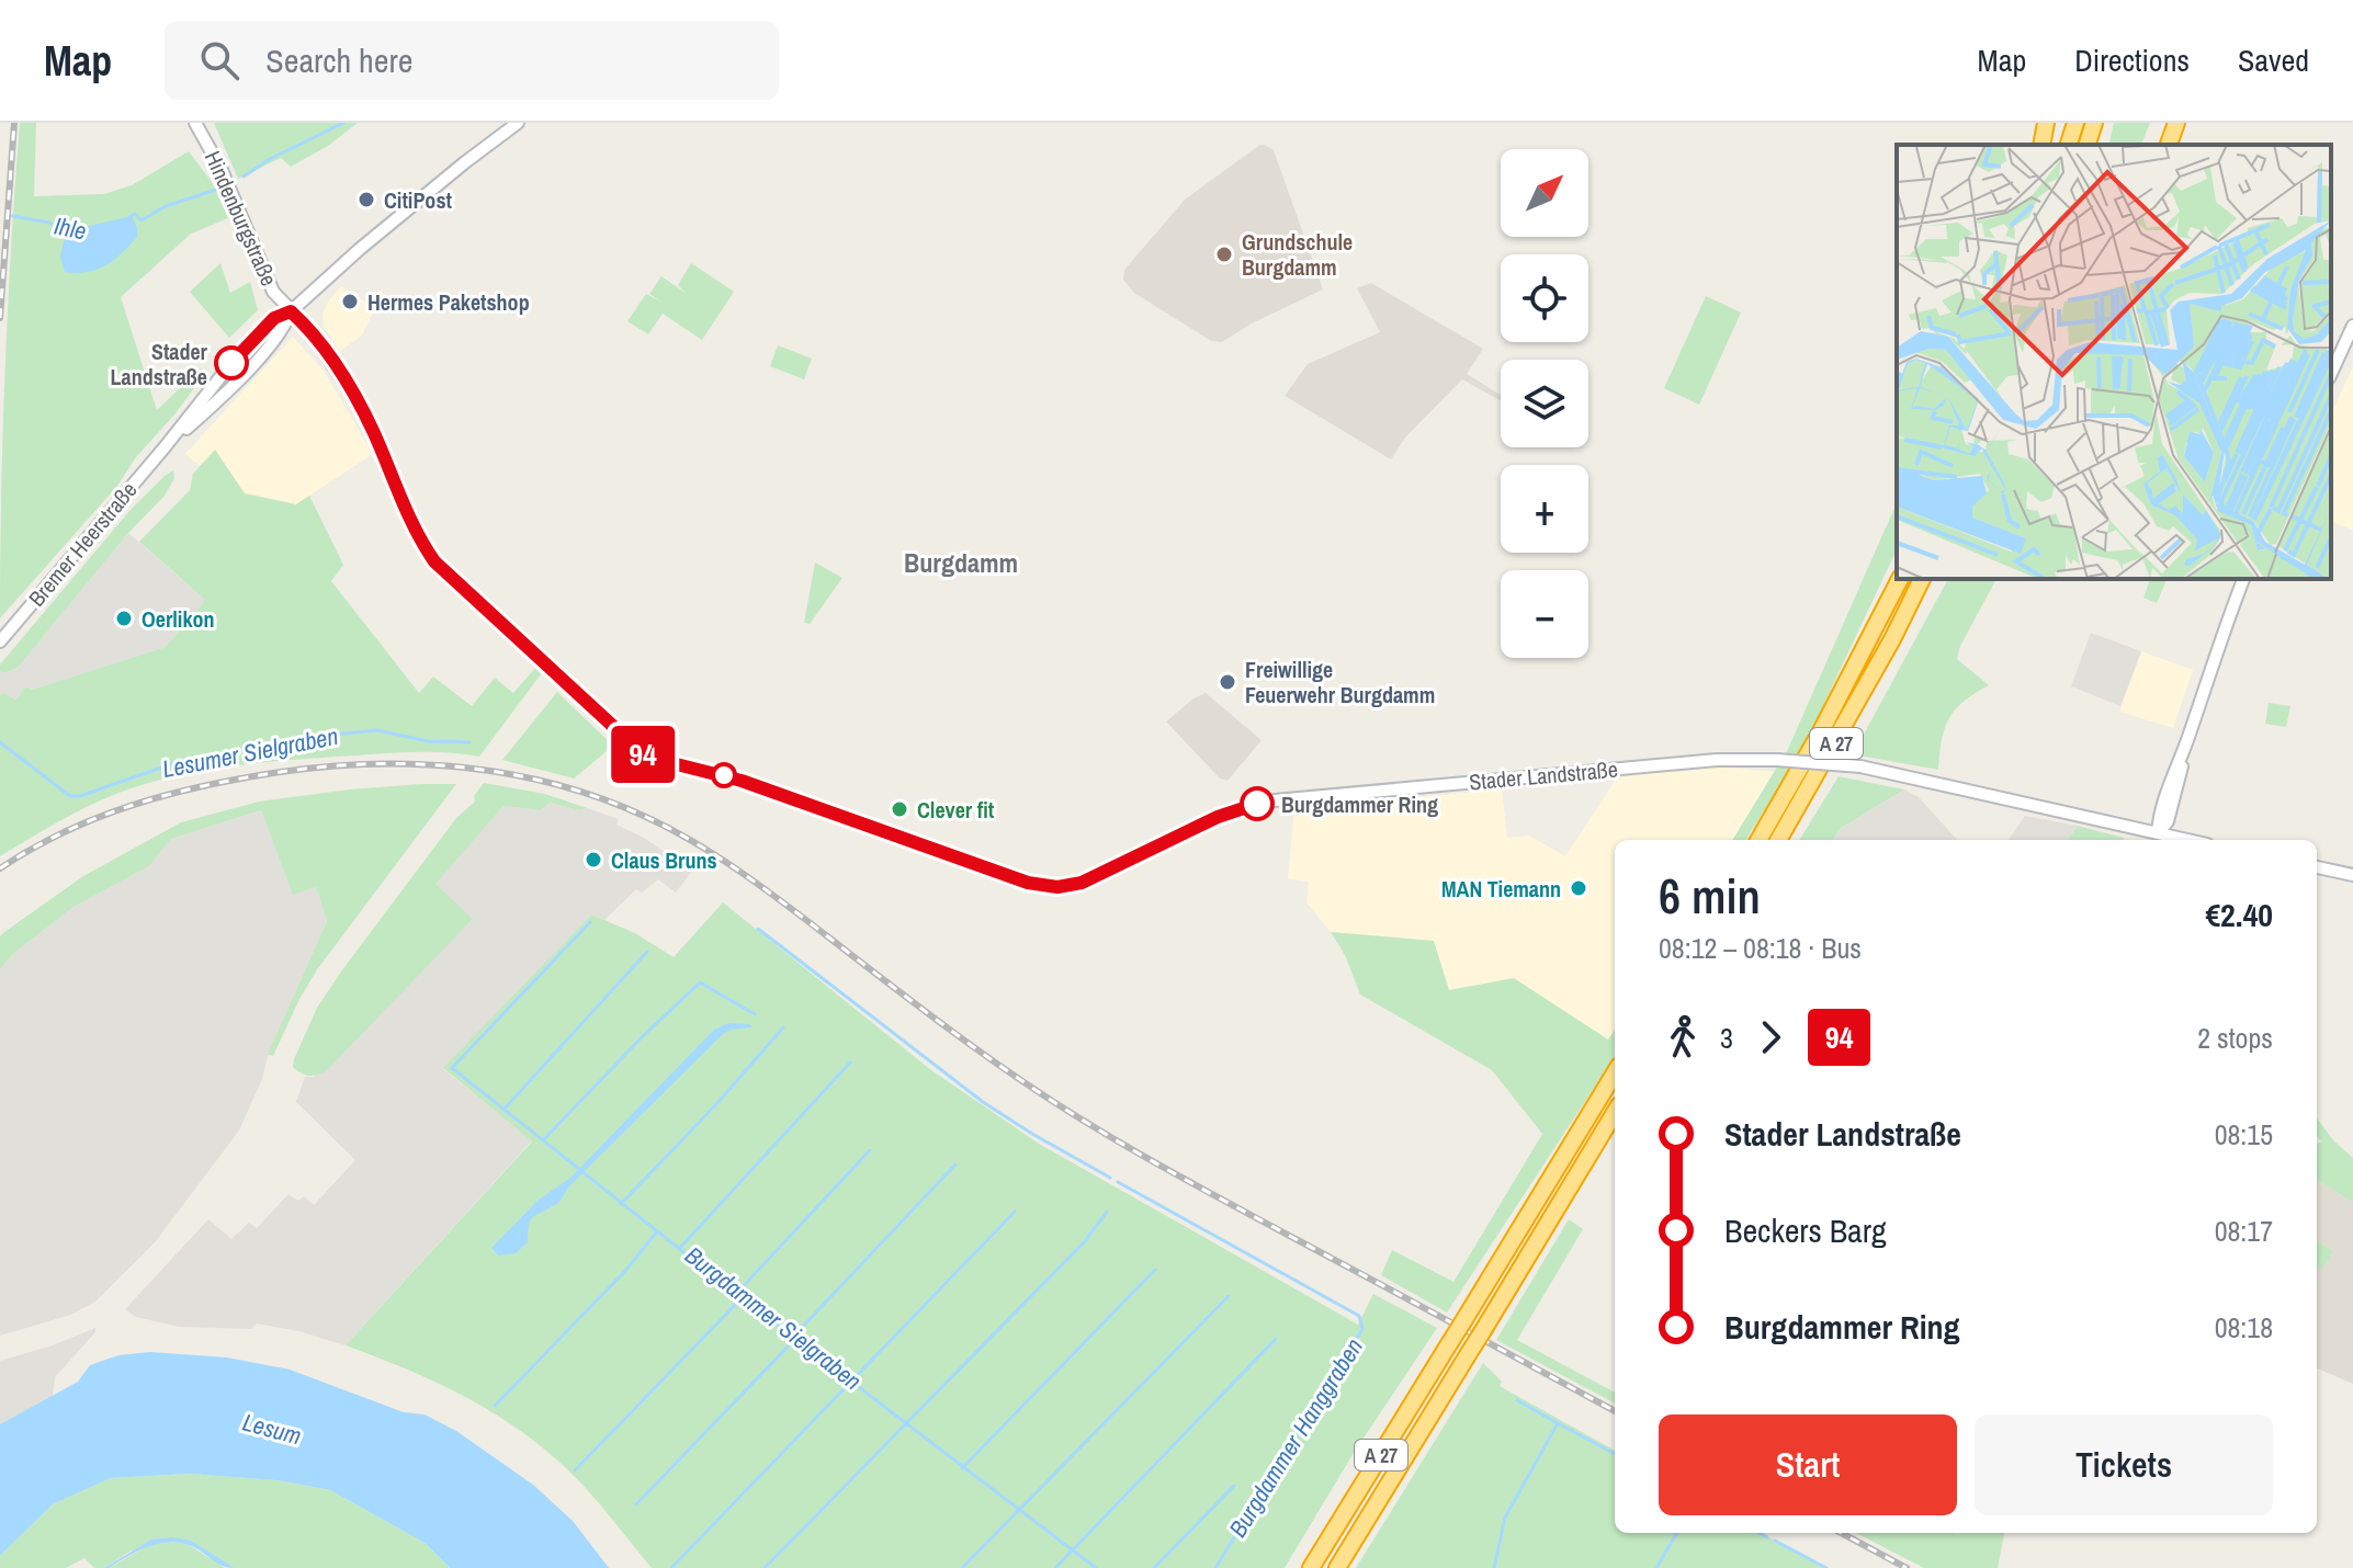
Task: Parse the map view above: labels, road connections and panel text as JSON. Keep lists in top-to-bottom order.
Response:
{
  "streets": {
    "highway": ["A 27"],
    "street": ["Hindenburgstraße", "Bremer Heerstraße", "Stader Landstraße"]
  },
  "crossings": [
    ["Hindenburgstraße", "Bremer Heerstraße"],
    ["Hindenburgstraße", "Stader Landstraße"],
    ["Bremer Heerstraße", "Stader Landstraße"]
  ],
  "districts": ["Burgdamm"],
  "water": [
    "Ihle",
    "Lesumer Sielgraben",
    "Burgdammer Sielgraben",
    "Lesum",
    "Burgdammer Hanggraben"
  ],
  "places": [
    "CitiPost",
    "Grundschule Burgdamm",
    "Hermes Paketshop",
    "Stader Landstraße",
    "Oerlikon",
    "Freiwillige Feuerwehr Burgdamm",
    "Burgdammer Ring",
    "Clever fit",
    "Claus Bruns",
    "MAN Tiemann"
  ],
  "lines": ["bus line 94"],
  "north": "top right",
  "page": {
    "header": "Map",
    "search": "Search here",
    "nav": ["Map", "Directions", "Saved"],
    "on_map": "94",
    "map_buttons": ["+", "−"],
    "heading": ["6 min", "08:12 – 08:18 · Bus", "€2.40"],
    "legs": ["3", "94", "2 stops"],
    "list": [
      {
        "name": "Stader Landstraße",
        "value": "08:15"
      },
      {
        "name": "Beckers Barg",
        "value": "08:17"
      },
      {
        "name": "Burgdammer Ring",
        "value": "08:18"
      }
    ],
    "buttons": ["Start", "Tickets"]
  }
}
